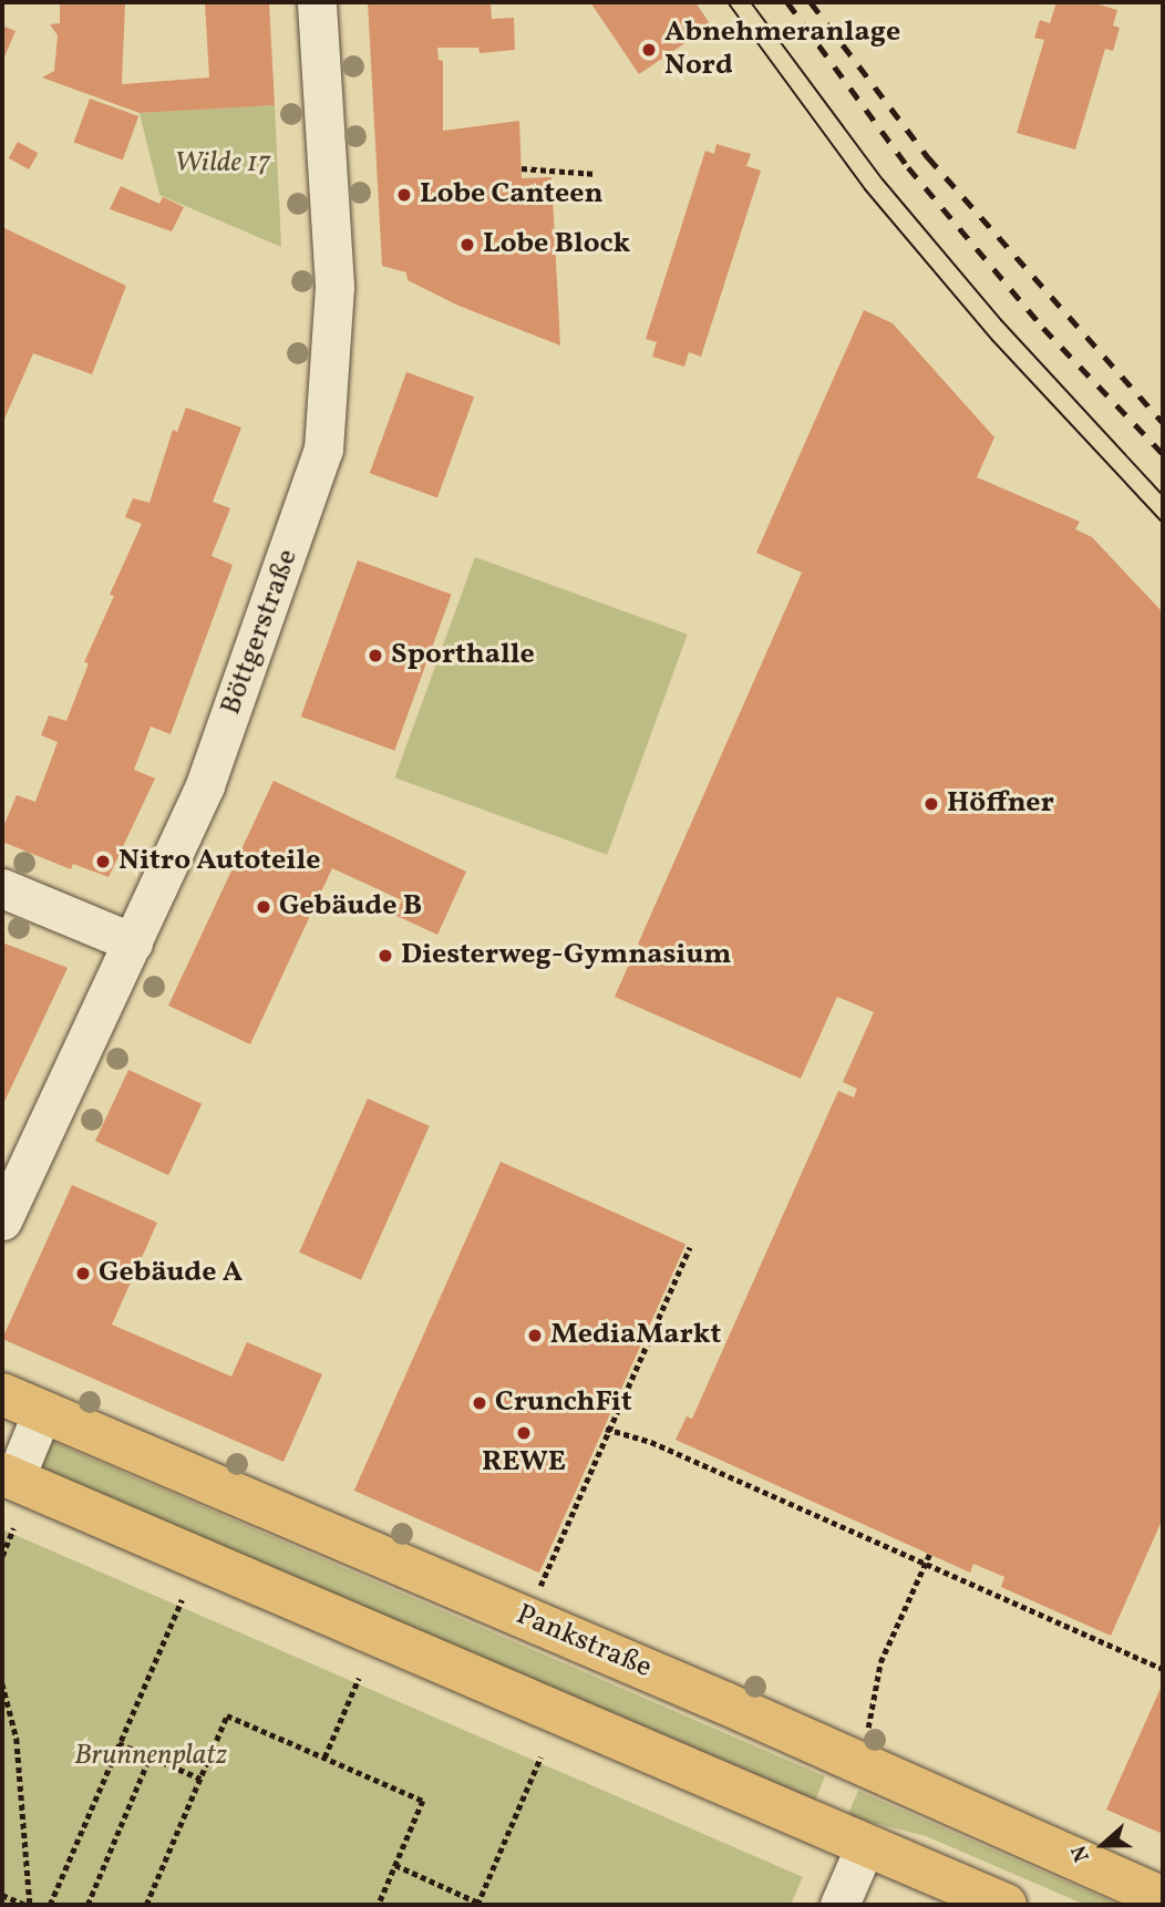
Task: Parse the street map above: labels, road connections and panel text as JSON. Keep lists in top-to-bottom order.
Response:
{
  "streets": {
    "main road": ["Pankstraße"],
    "street": ["Böttgerstraße"]
  },
  "parks": ["Wilde 17", "Brunnenplatz"],
  "places": [
    "Abnehmeranlage Nord",
    "Lobe Canteen",
    "Lobe Block",
    "Sporthalle",
    "Höffner",
    "Nitro Autoteile",
    "Gebäude B",
    "Diesterweg-Gymnasium",
    "Gebäude A",
    "MediaMarkt",
    "CrunchFit",
    "REWE"
  ],
  "north": "left"
}
